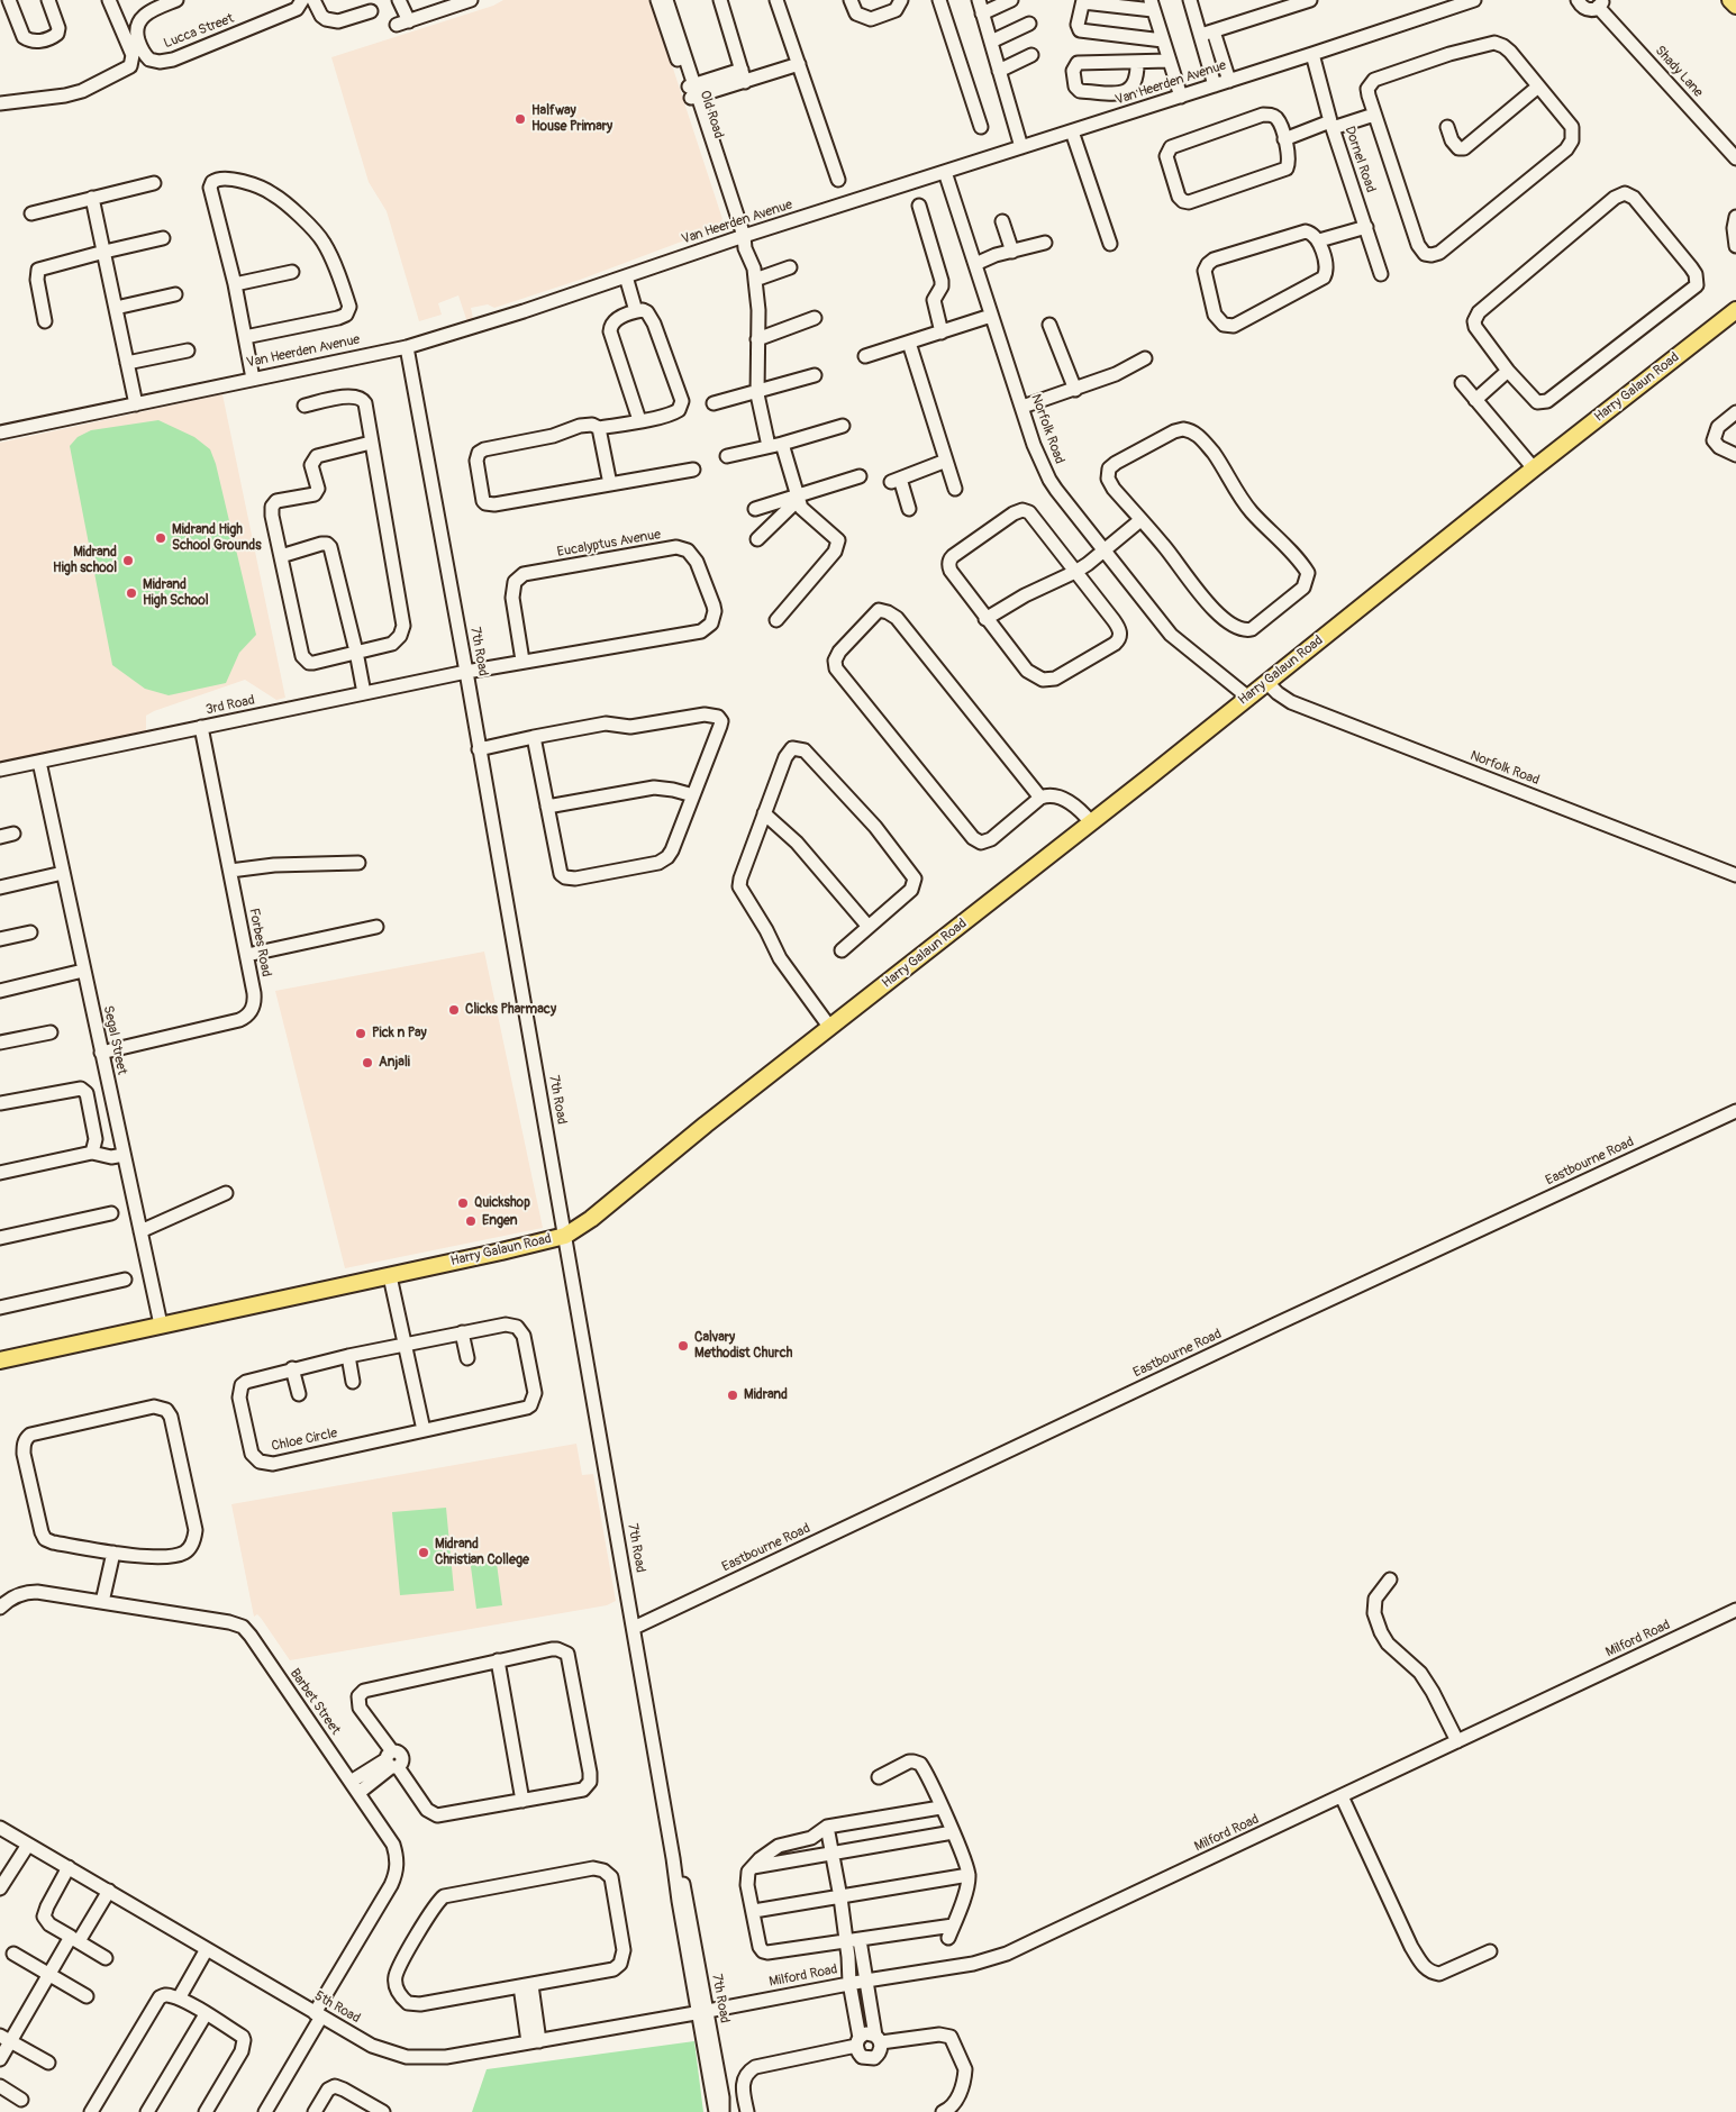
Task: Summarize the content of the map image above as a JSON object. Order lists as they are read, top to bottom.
{
  "streets": {
    "main road": ["Harry Galaun Road"],
    "street": [
      "Lucca Street",
      "Shady Lane",
      "Van Heerden Avenue",
      "Old Road",
      "Dornel Road",
      "Norfolk Road",
      "Eucalyptus Avenue",
      "7th Road",
      "3rd Road",
      "Forbes Road",
      "Segal Street",
      "Eastbourne Road",
      "Chloe Circle",
      "Milford Road",
      "Barbet Street",
      "5th Road"
    ]
  },
  "crossings": [
    ["Van Heerden Avenue", "Old Road"],
    ["Van Heerden Avenue", "Dornel Road"],
    ["Van Heerden Avenue", "Norfolk Road"],
    ["Van Heerden Avenue", "7th Road"],
    ["Harry Galaun Road", "Norfolk Road"],
    ["Harry Galaun Road", "7th Road"],
    ["Harry Galaun Road", "Segal Street"],
    ["Eucalyptus Avenue", "7th Road"],
    ["Eucalyptus Avenue", "3rd Road"],
    ["7th Road", "3rd Road"],
    ["7th Road", "Eastbourne Road"],
    ["7th Road", "Milford Road"],
    ["7th Road", "5th Road"],
    ["3rd Road", "Forbes Road"],
    ["3rd Road", "Segal Street"],
    ["Forbes Road", "Segal Street"],
    ["Milford Road", "5th Road"],
    ["Barbet Street", "5th Road"]
  ],
  "places": [
    "Halfway House Primary",
    "Midrand High School Grounds",
    "Midrand High school",
    "Midrand High School",
    "Clicks Pharmacy",
    "Pick n Pay",
    "Anjali",
    "Quickshop",
    "Engen",
    "Calvary Methodist Church",
    "Midrand",
    "Midrand Christian College"
  ]
}
